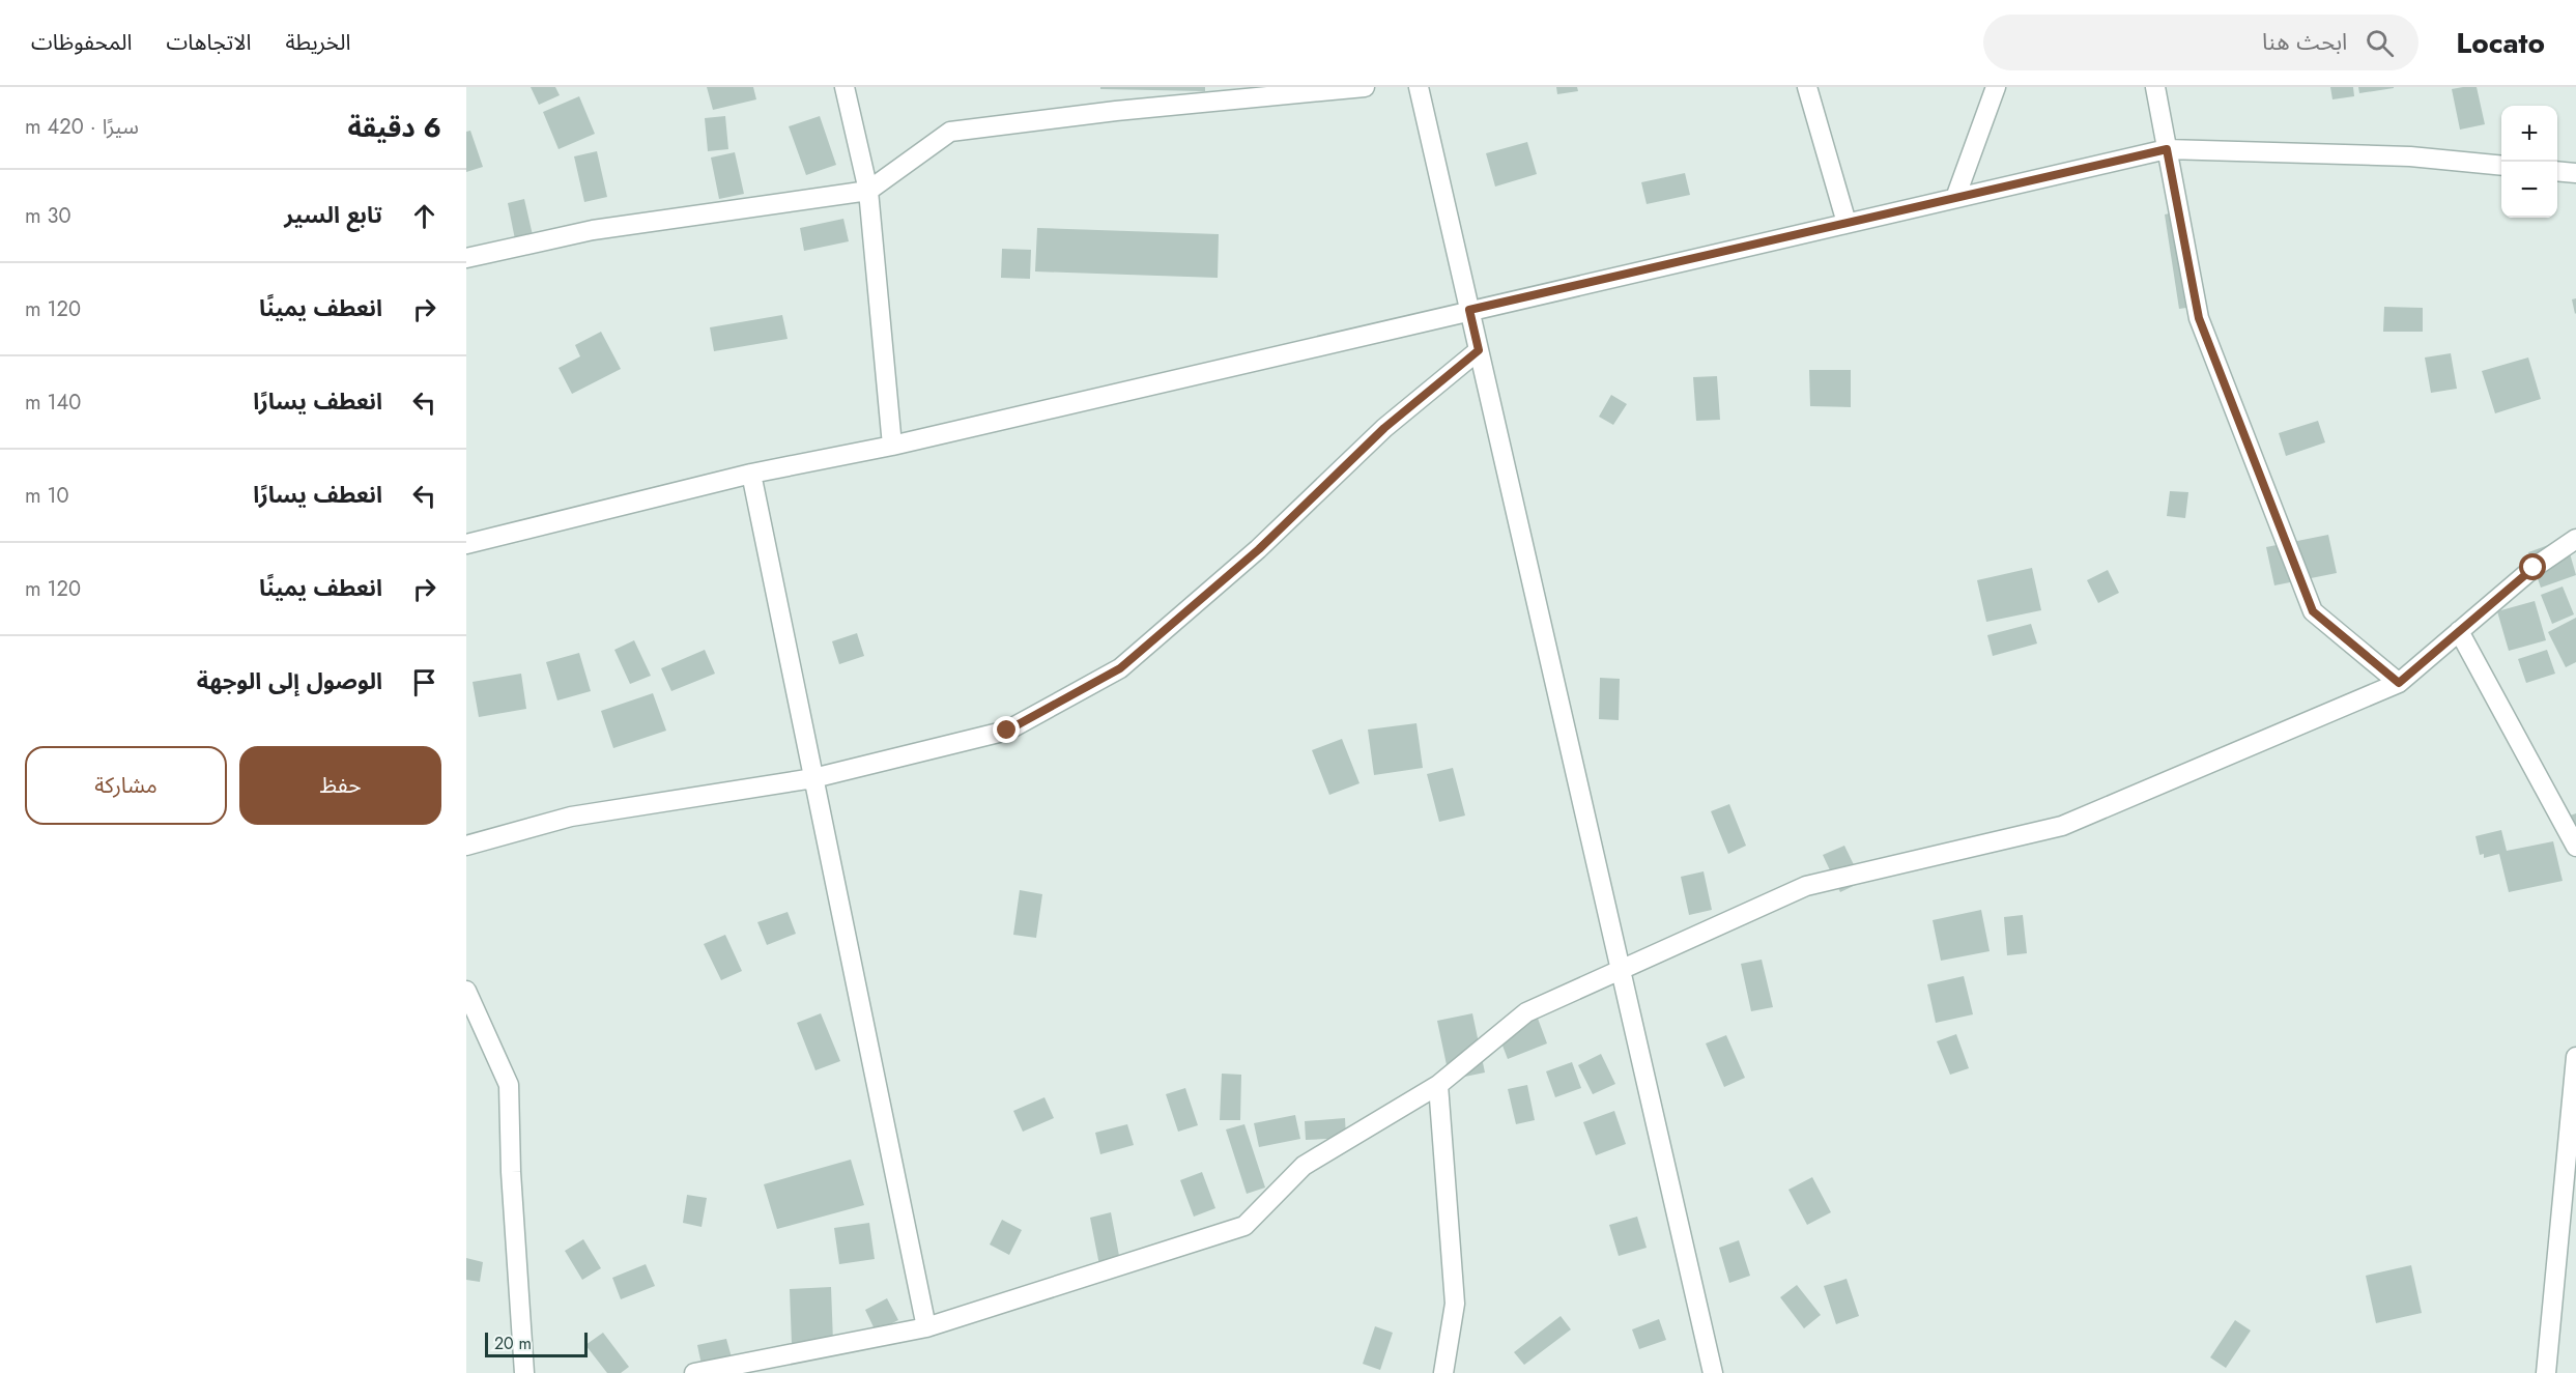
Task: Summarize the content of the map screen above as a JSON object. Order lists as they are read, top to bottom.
{
  "scale_bar": "20 m",
  "page": {
    "header": "Locato",
    "search": "ابحث هنا",
    "nav": ["الخريطة", "الاتجاهات", "المحفوظات"],
    "heading": ["6 دقيقة", "سيرًا · 420 m"],
    "map_buttons": ["+", "−"],
    "list": [
      ["تابع السير", "30 m"],
      ["انعطف يمينًا", "120 m"],
      ["انعطف يسارًا", "140 m"],
      ["انعطف يسارًا", "10 m"],
      ["انعطف يمينًا", "120 m"],
      "الوصول إلى الوجهة"
    ],
    "buttons": ["حفظ", "مشاركة"],
    "scale": "20 m"
  }
}
